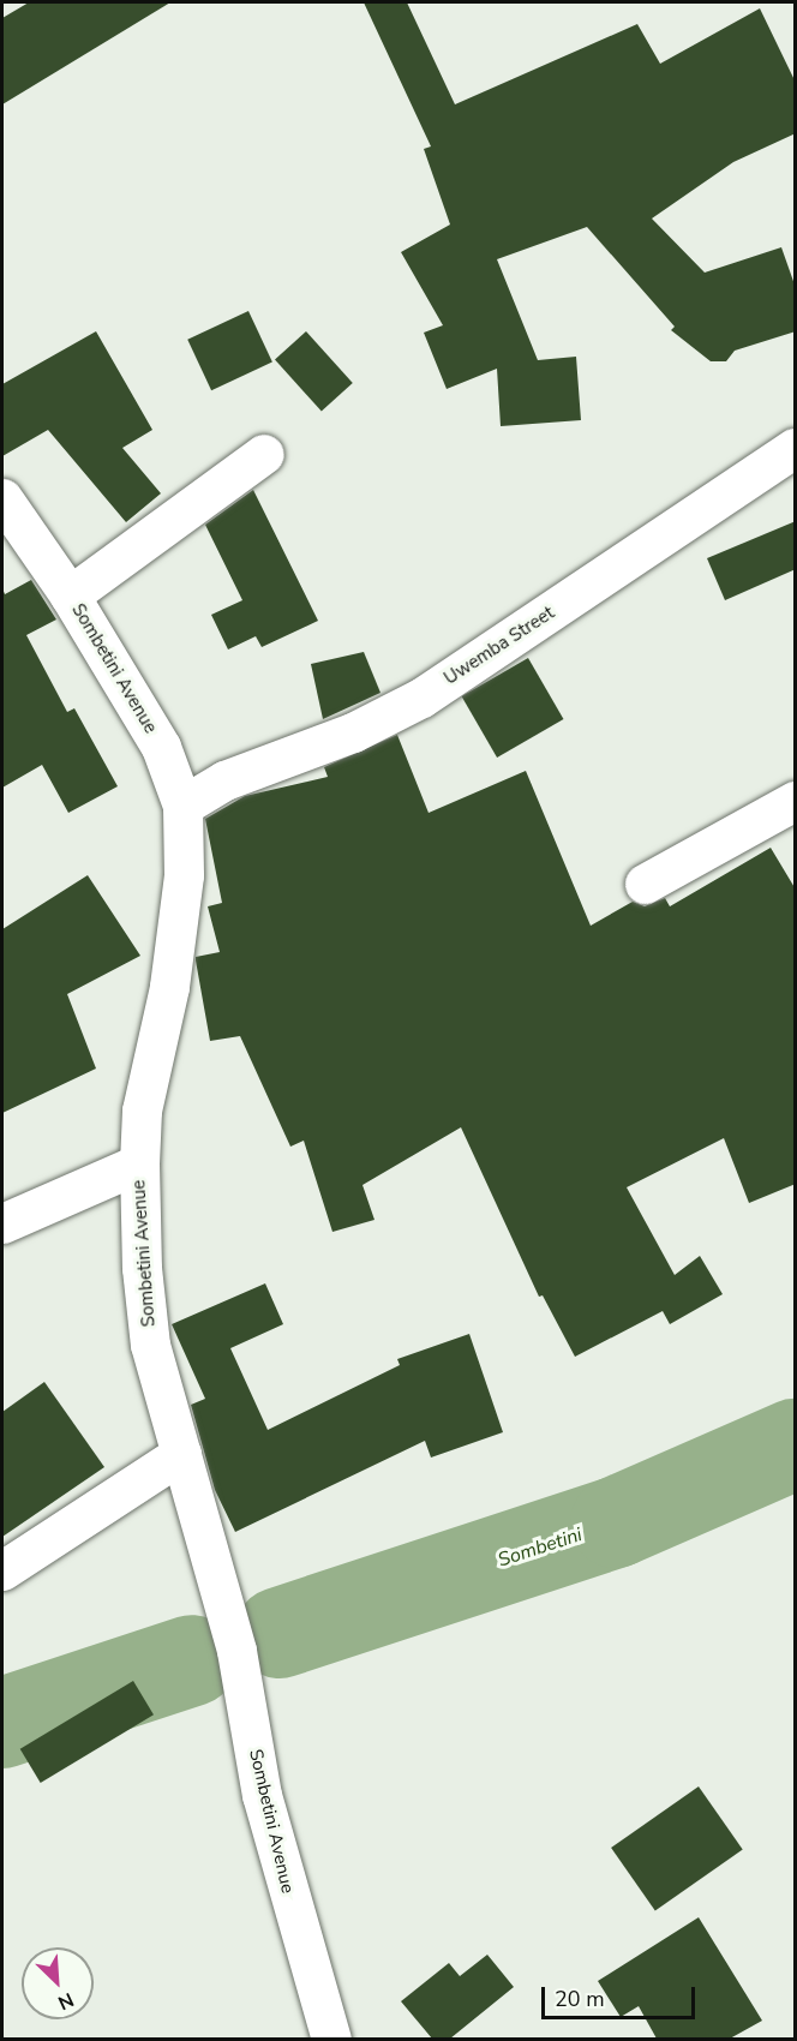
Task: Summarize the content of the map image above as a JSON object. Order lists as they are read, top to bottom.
{
  "streets": {
    "street": ["Uwemba Street", "Sombetini Avenue"]
  },
  "crossings": [
    ["Uwemba Street", "Sombetini Avenue"]
  ],
  "water": ["Sombetini"],
  "scale_bar": "20 m",
  "north": "bottom right"
}
